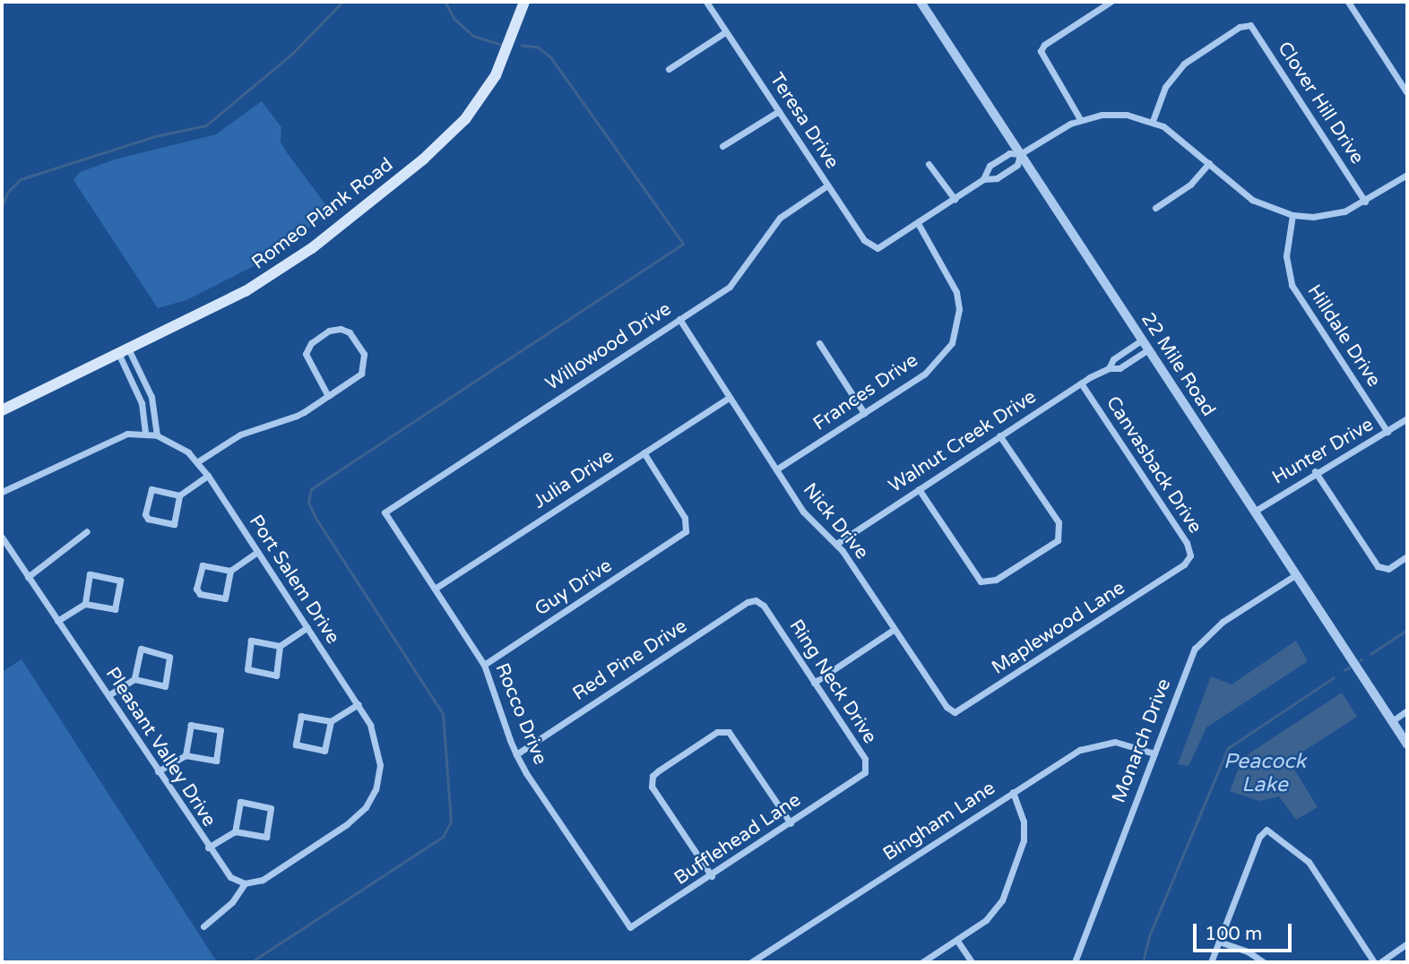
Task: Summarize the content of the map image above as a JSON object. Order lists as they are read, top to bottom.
{
  "streets": {
    "main road": ["Romeo Plank Road"],
    "street": [
      "Clover Hill Drive",
      "Teresa Drive",
      "Hilldale Drive",
      "Willowood Drive",
      "22 Mile Road",
      "Frances Drive",
      "Walnut Creek Drive",
      "Hunter Drive",
      "Canvasback Drive",
      "Julia Drive",
      "Nick Drive",
      "Port Salem Drive",
      "Guy Drive",
      "Maplewood Lane",
      "Red Pine Drive",
      "Ring Neck Drive",
      "Rocco Drive",
      "Monarch Drive",
      "Pleasant Valley Drive",
      "Bingham Lane",
      "Bufflehead Lane"
    ]
  },
  "crossings": [
    ["Teresa Drive", "Willowood Drive"],
    ["Teresa Drive", "Frances Drive"],
    ["Hilldale Drive", "Hunter Drive"],
    ["Willowood Drive", "Nick Drive"],
    ["Willowood Drive", "Rocco Drive"],
    ["22 Mile Road", "Walnut Creek Drive"],
    ["22 Mile Road", "Hunter Drive"],
    ["22 Mile Road", "Monarch Drive"],
    ["Frances Drive", "Nick Drive"],
    ["Walnut Creek Drive", "Canvasback Drive"],
    ["Walnut Creek Drive", "Nick Drive"],
    ["Canvasback Drive", "Maplewood Lane"],
    ["Julia Drive", "Nick Drive"],
    ["Julia Drive", "Guy Drive"],
    ["Julia Drive", "Rocco Drive"],
    ["Nick Drive", "Maplewood Lane"],
    ["Port Salem Drive", "Pleasant Valley Drive"],
    ["Guy Drive", "Rocco Drive"],
    ["Red Pine Drive", "Ring Neck Drive"],
    ["Red Pine Drive", "Rocco Drive"],
    ["Ring Neck Drive", "Bufflehead Lane"],
    ["Rocco Drive", "Bufflehead Lane"],
    ["Monarch Drive", "Bingham Lane"]
  ],
  "water": ["Peacock Lake"],
  "scale_bar": "100 m"
}
